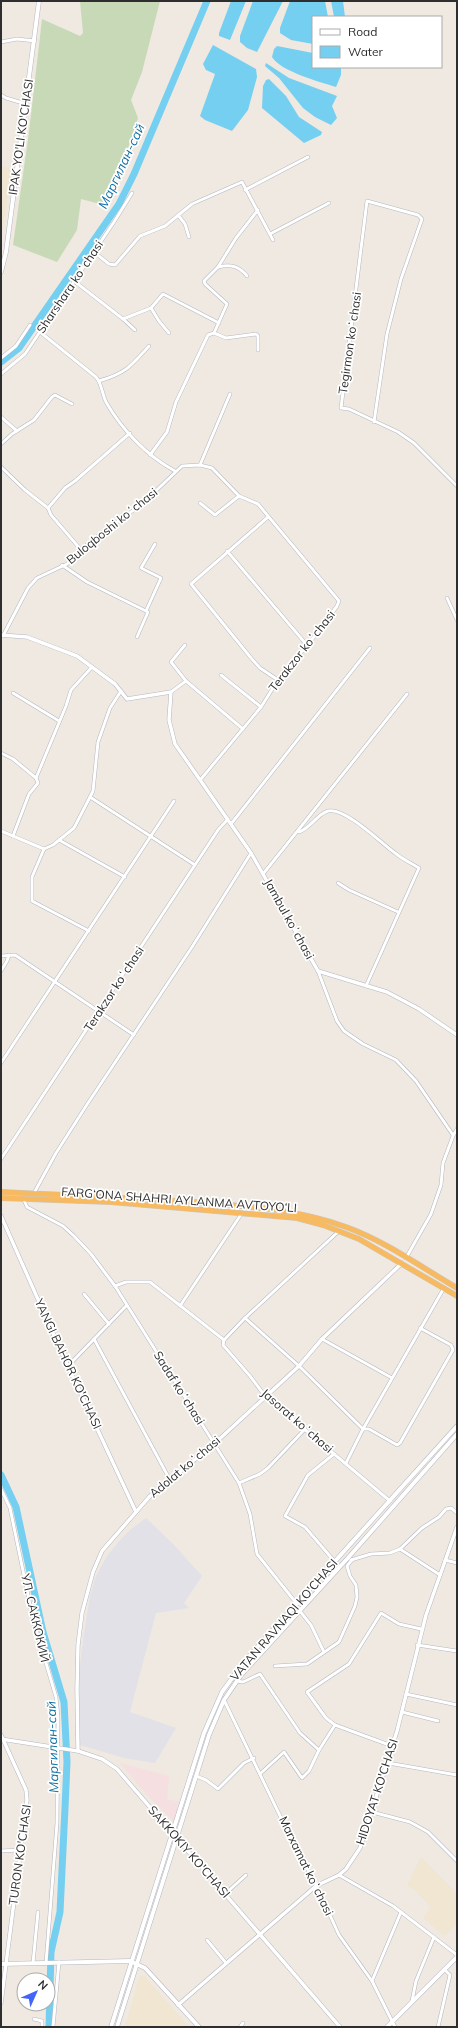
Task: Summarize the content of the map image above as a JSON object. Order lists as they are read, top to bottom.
{
  "streets": {
    "highway": ["FARG‘ONA SHAHRI AYLANMA AVTOYO‘LI"],
    "main road": ["IPAK YO'LI KO'CHASI", "VATAN RAVNAQI KO'CHASI"],
    "street": [
      "Sharshara koʻchasi",
      "Tegirmon koʻchasi",
      "Buloqboshi koʻchasi",
      "Terakzor koʻchasi",
      "Jambul koʻchasi",
      "YANGI BAHOR KO'CHASI",
      "Sadaf koʻchasi",
      "Jasorat koʻchasi",
      "Adolat koʻchasi",
      "УЛ. САККОКИЙ",
      "HIDOYAT KO'CHASI",
      "SAKKOKIY KO'CHASI",
      "TURON KO'CHASI",
      "Marxamat koʻchasi"
    ]
  },
  "crossings": [
    ["Buloqboshi koʻchasi", "Terakzor koʻchasi"],
    ["Terakzor koʻchasi", "Jambul koʻchasi"],
    ["FARG‘ONA SHAHRI AYLANMA AVTOYO‘LI", "Sadaf koʻchasi"],
    ["FARG‘ONA SHAHRI AYLANMA AVTOYO‘LI", "Adolat koʻchasi"],
    ["YANGI BAHOR KO'CHASI", "Adolat koʻchasi"],
    ["Sadaf koʻchasi", "Jasorat koʻchasi"],
    ["Sadaf koʻchasi", "Adolat koʻchasi"],
    ["Sadaf koʻchasi", "VATAN RAVNAQI KO'CHASI"],
    ["Jasorat koʻchasi", "Adolat koʻchasi"],
    ["Jasorat koʻchasi", "VATAN RAVNAQI KO'CHASI"],
    ["Adolat koʻchasi", "SAKKOKIY KO'CHASI"],
    ["УЛ. САККОКИЙ", "SAKKOKIY KO'CHASI"],
    ["VATAN RAVNAQI KO'CHASI", "SAKKOKIY KO'CHASI"],
    ["VATAN RAVNAQI KO'CHASI", "Marxamat koʻchasi"],
    ["HIDOYAT KO'CHASI", "SAKKOKIY KO'CHASI"],
    ["HIDOYAT KO'CHASI", "Marxamat koʻchasi"],
    ["SAKKOKIY KO'CHASI", "TURON KO'CHASI"]
  ],
  "water": ["Маргилан-сай"],
  "legend": ["Road", "Water"],
  "north": "top right"
}
